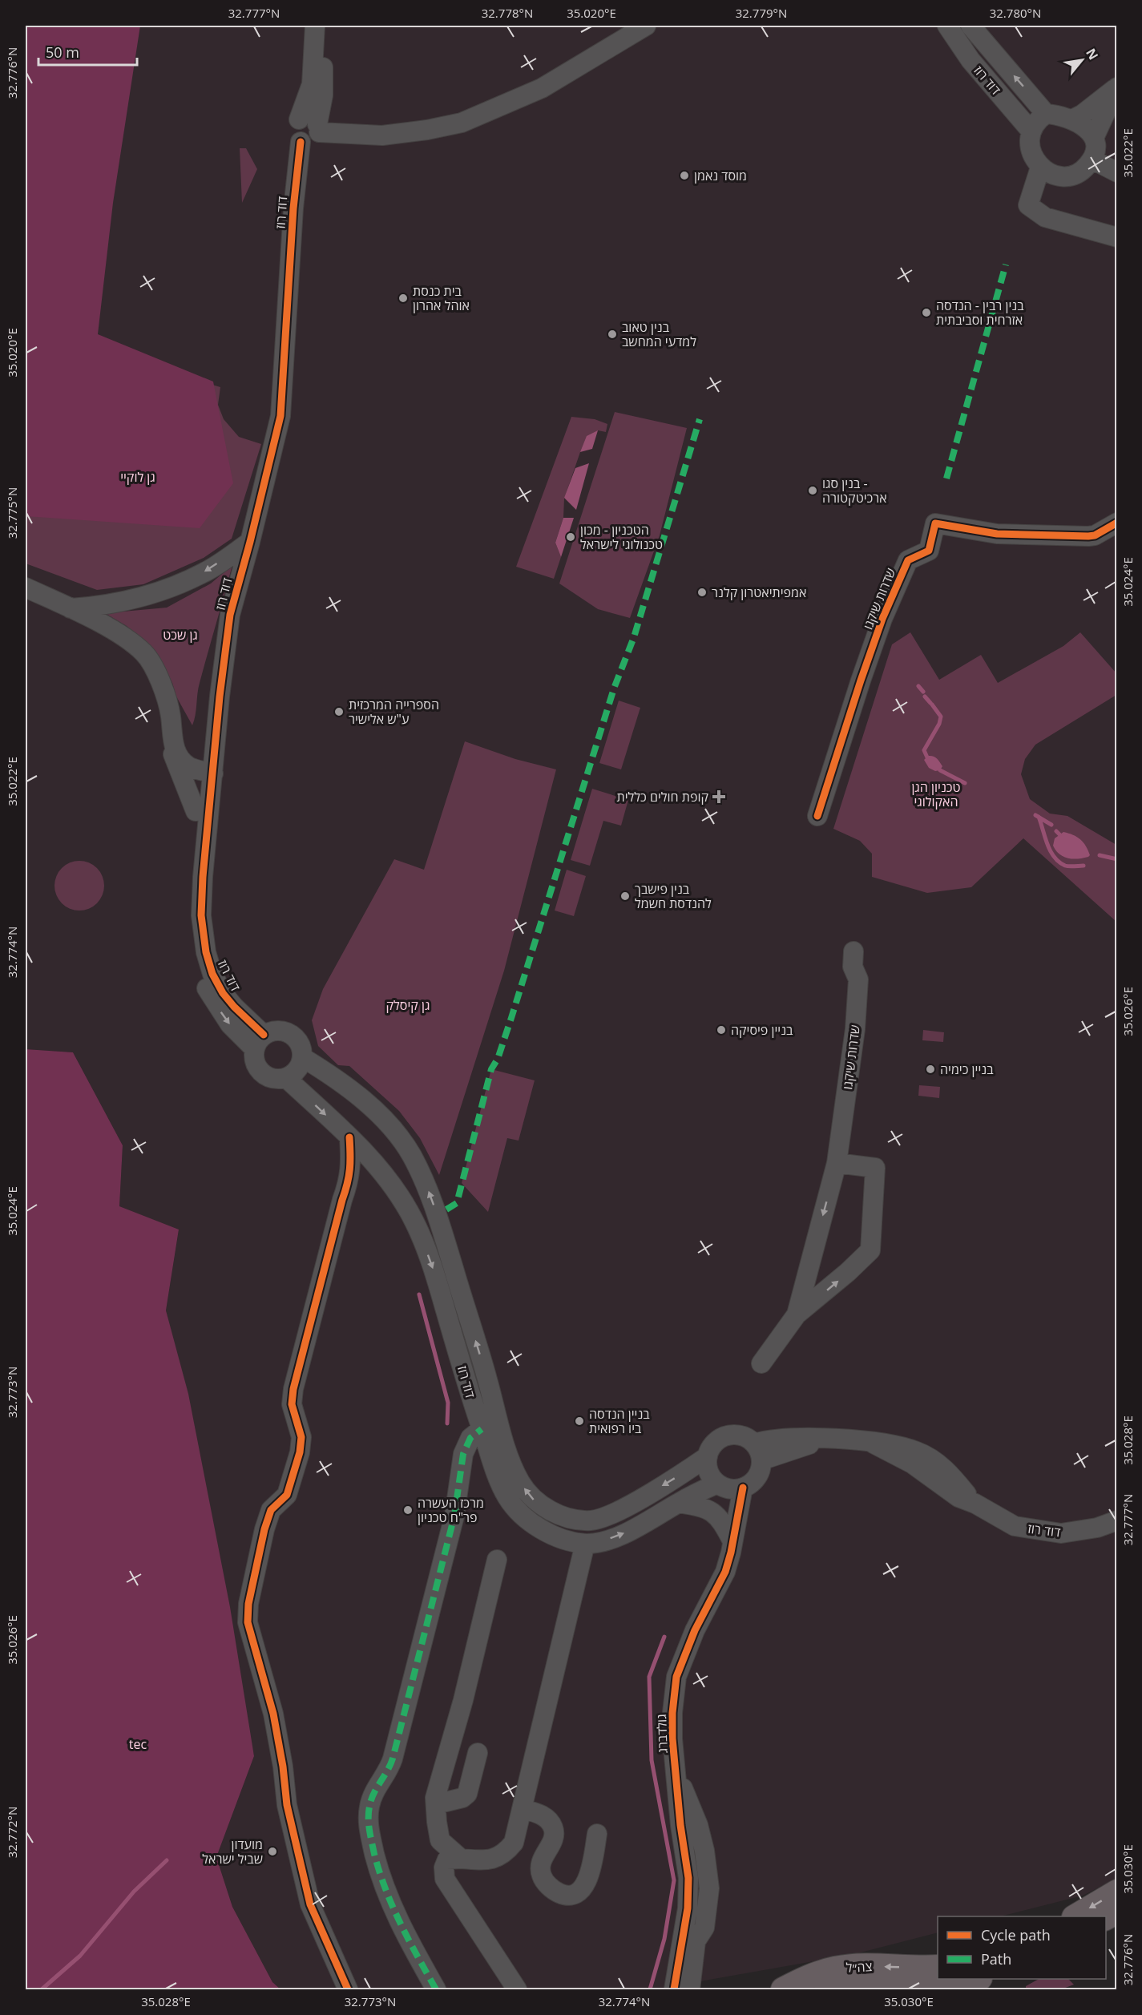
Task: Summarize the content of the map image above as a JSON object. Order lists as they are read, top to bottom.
{
  "streets": {
    "main road": ["צה״ל"],
    "street": ["דוד רוז", "שדרות שיקגו", "גולדברג"]
  },
  "crossings": [
    ["דוד רוז", "גולדברג"]
  ],
  "parks": [
    "גן לוקיי",
    "גן שכט",
    "טכניון הגן האקולוגי",
    "גן קיסלק",
    "tec"
  ],
  "places": {
    "other": [
      "מוסד נאמן",
      "בית כנסת אוהל אהרון",
      "בנין רבין - הנדסה אזרחית וסביבתית",
      "בנין טאוב למדעי המחשב",
      "בנין סגו - ארכיטקטורה",
      "הטכניון - מכון טכנולוגי לישראל",
      "אמפיתיאטרון קלנר",
      "הספרייה המרכזית ע\"ש אלישיר",
      "בנין פישבך להנדסת חשמל",
      "בניין פיסיקה",
      "בניין כימיה",
      "בניין הנדסה ביו רפואית",
      "מרכז העשרה פר\"ח טכניון",
      "מועדון שביל ישראל"
    ],
    "health": ["קופת חולים כללית"]
  },
  "legend": ["Cycle path", "Path"],
  "scale_bar": "50 m",
  "north": "top right",
  "coordinates": [
    "32.777°N",
    "32.778°N",
    "35.020°E",
    "32.779°N",
    "32.780°N",
    "32.776°N",
    "35.022°E",
    "32.775°N",
    "35.024°E",
    "32.774°N",
    "35.026°E",
    "32.773°N",
    "35.028°E",
    "32.772°N",
    "35.030°E"
  ]
}
